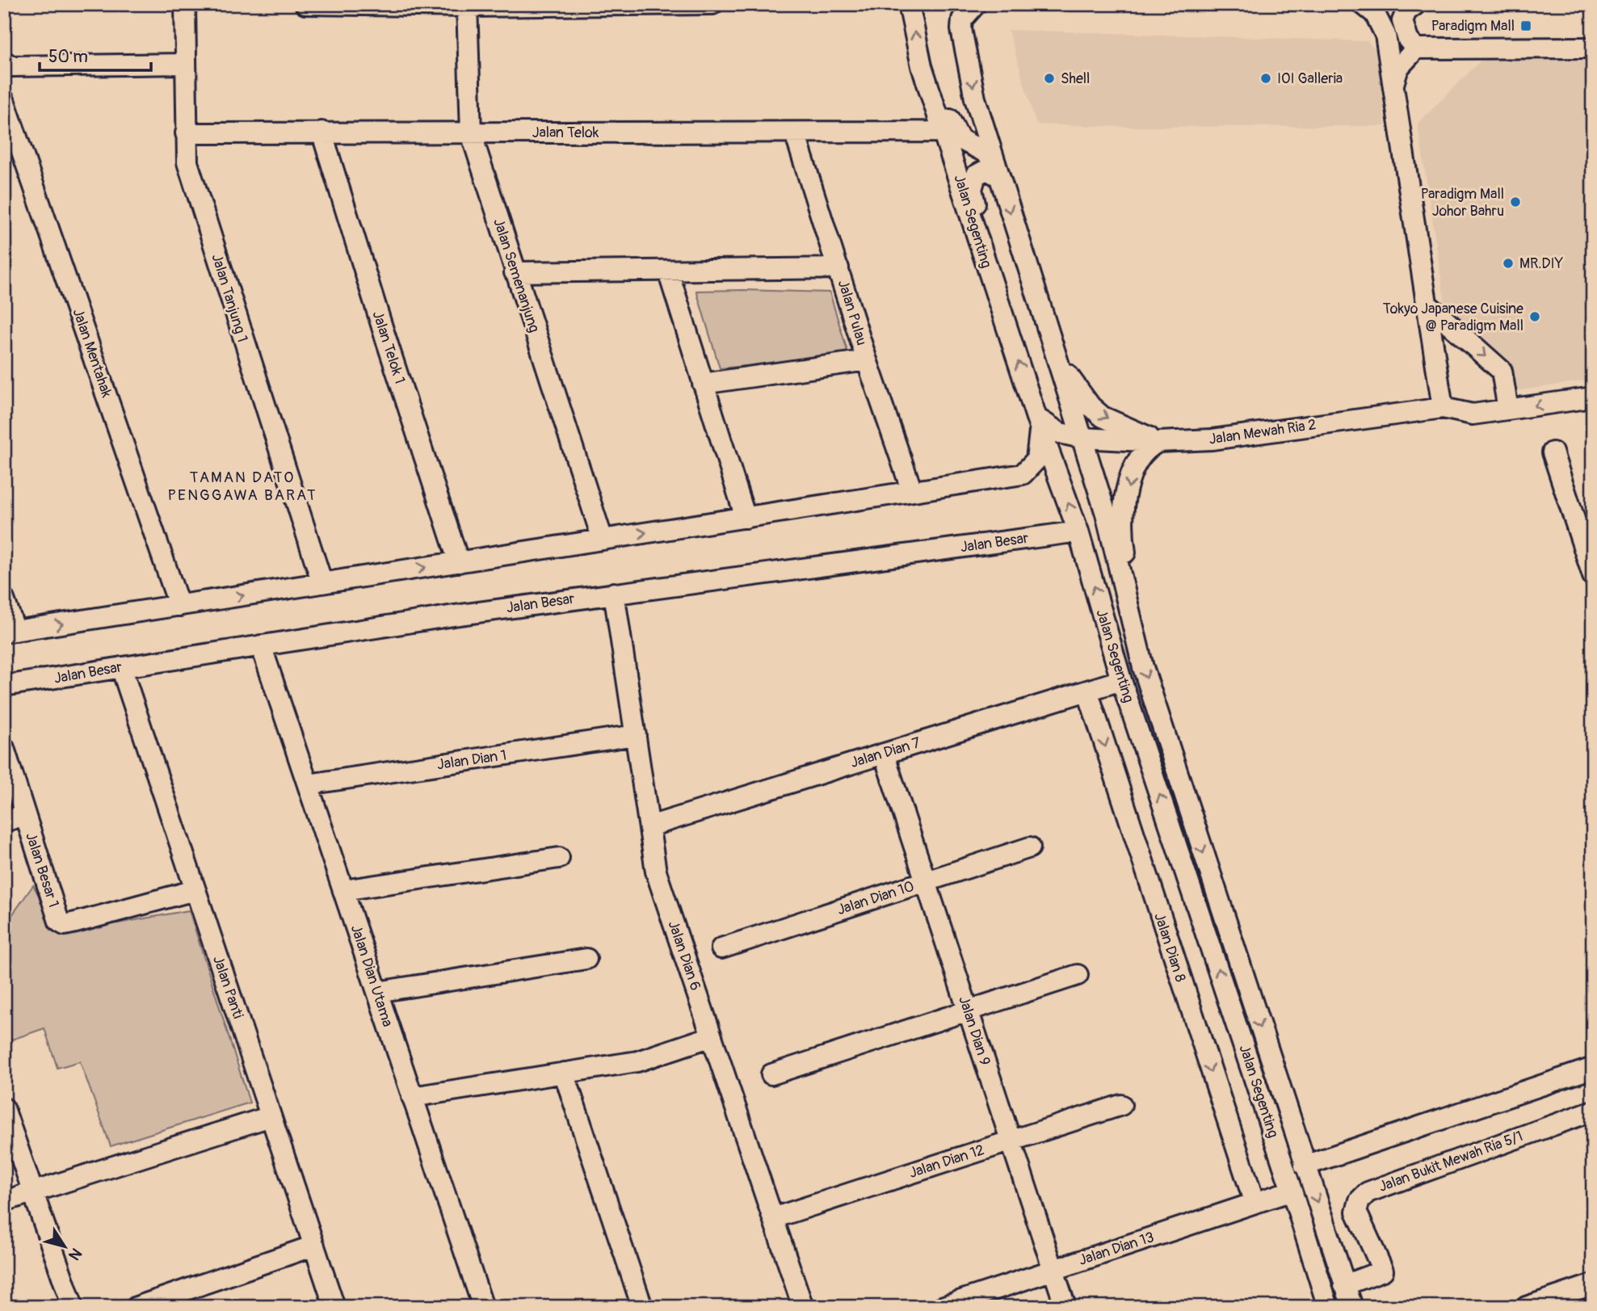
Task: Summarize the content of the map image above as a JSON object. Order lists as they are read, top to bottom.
{
  "streets": {
    "street": [
      "Jalan Telok",
      "Jalan Segenting",
      "Jalan Semenanjung",
      "Jalan Tanjung 1",
      "Jalan Pulau",
      "Jalan Telok 1",
      "Jalan Mentahak",
      "Jalan Mewah Ria 2",
      "Jalan Besar",
      "Jalan Dian 7",
      "Jalan Dian 1",
      "Jalan Besar 1",
      "Jalan Dian 10",
      "Jalan Dian 8",
      "Jalan Dian 6",
      "Jalan Dian Utama",
      "Jalan Panti",
      "Jalan Dian 9",
      "Jalan Dian 12",
      "Jalan Bukit Mewah Ria 5/1",
      "Jalan Dian 13"
    ]
  },
  "crossings": [
    ["Jalan Telok", "Jalan Segenting"],
    ["Jalan Telok", "Jalan Semenanjung"],
    ["Jalan Telok", "Jalan Tanjung 1"],
    ["Jalan Telok", "Jalan Pulau"],
    ["Jalan Telok", "Jalan Telok 1"],
    ["Jalan Segenting", "Jalan Mewah Ria 2"],
    ["Jalan Segenting", "Jalan Besar"],
    ["Jalan Segenting", "Jalan Dian 7"],
    ["Jalan Segenting", "Jalan Bukit Mewah Ria 5/1"],
    ["Jalan Segenting", "Jalan Dian 13"],
    ["Jalan Besar", "Jalan Dian 6"],
    ["Jalan Besar", "Jalan Dian Utama"],
    ["Jalan Besar", "Jalan Panti"],
    ["Jalan Dian 7", "Jalan Dian 8"],
    ["Jalan Dian 7", "Jalan Dian 6"],
    ["Jalan Dian 7", "Jalan Dian 9"],
    ["Jalan Dian 1", "Jalan Dian 6"],
    ["Jalan Dian 1", "Jalan Dian Utama"],
    ["Jalan Besar 1", "Jalan Panti"],
    ["Jalan Dian 10", "Jalan Dian 9"],
    ["Jalan Dian 8", "Jalan Dian 13"],
    ["Jalan Dian 6", "Jalan Dian 12"],
    ["Jalan Dian 9", "Jalan Dian 12"],
    ["Jalan Dian 9", "Jalan Dian 13"]
  ],
  "one_way": ["Jalan Dian 8"],
  "districts": ["TAMAN DATO PENGGAWA BARAT"],
  "places": {
    "transit": ["Paradigm Mall"],
    "other": [
      "Shell",
      "IOI Galleria",
      "Paradigm Mall Johor Bahru",
      "MR.DIY",
      "Tokyo Japanese Cuisine @ Paradigm Mall"
    ]
  },
  "scale_bar": "50 m",
  "north": "bottom right"
}
